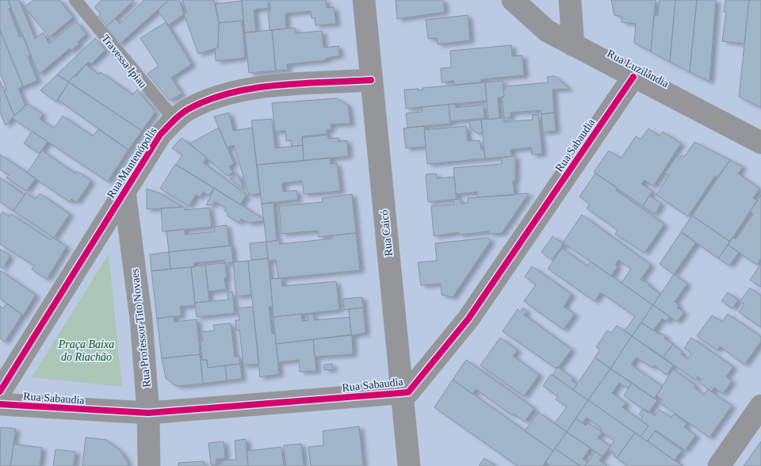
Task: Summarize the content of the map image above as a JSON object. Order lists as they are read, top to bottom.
{
  "streets": {
    "street": [
      "Rua Luzilândia",
      "Rua Sabaudia",
      "Rua Mantenópolis",
      "Rua Caicó",
      "Rua Professor Tito Novaes"
    ],
    "lane": ["Travessa Ipiau"]
  },
  "crossings": [
    ["Travessa Ipiau", "Rua Mantenópolis"],
    ["Rua Luzilândia", "Rua Sabaudia"],
    ["Rua Sabaudia", "Rua Caicó"],
    ["Rua Sabaudia", "Rua Professor Tito Novaes"],
    ["Rua Mantenópolis", "Rua Caicó"],
    ["Rua Mantenópolis", "Rua Professor Tito Novaes"]
  ],
  "parks": ["Praça Baixa do Riachão"]
}
